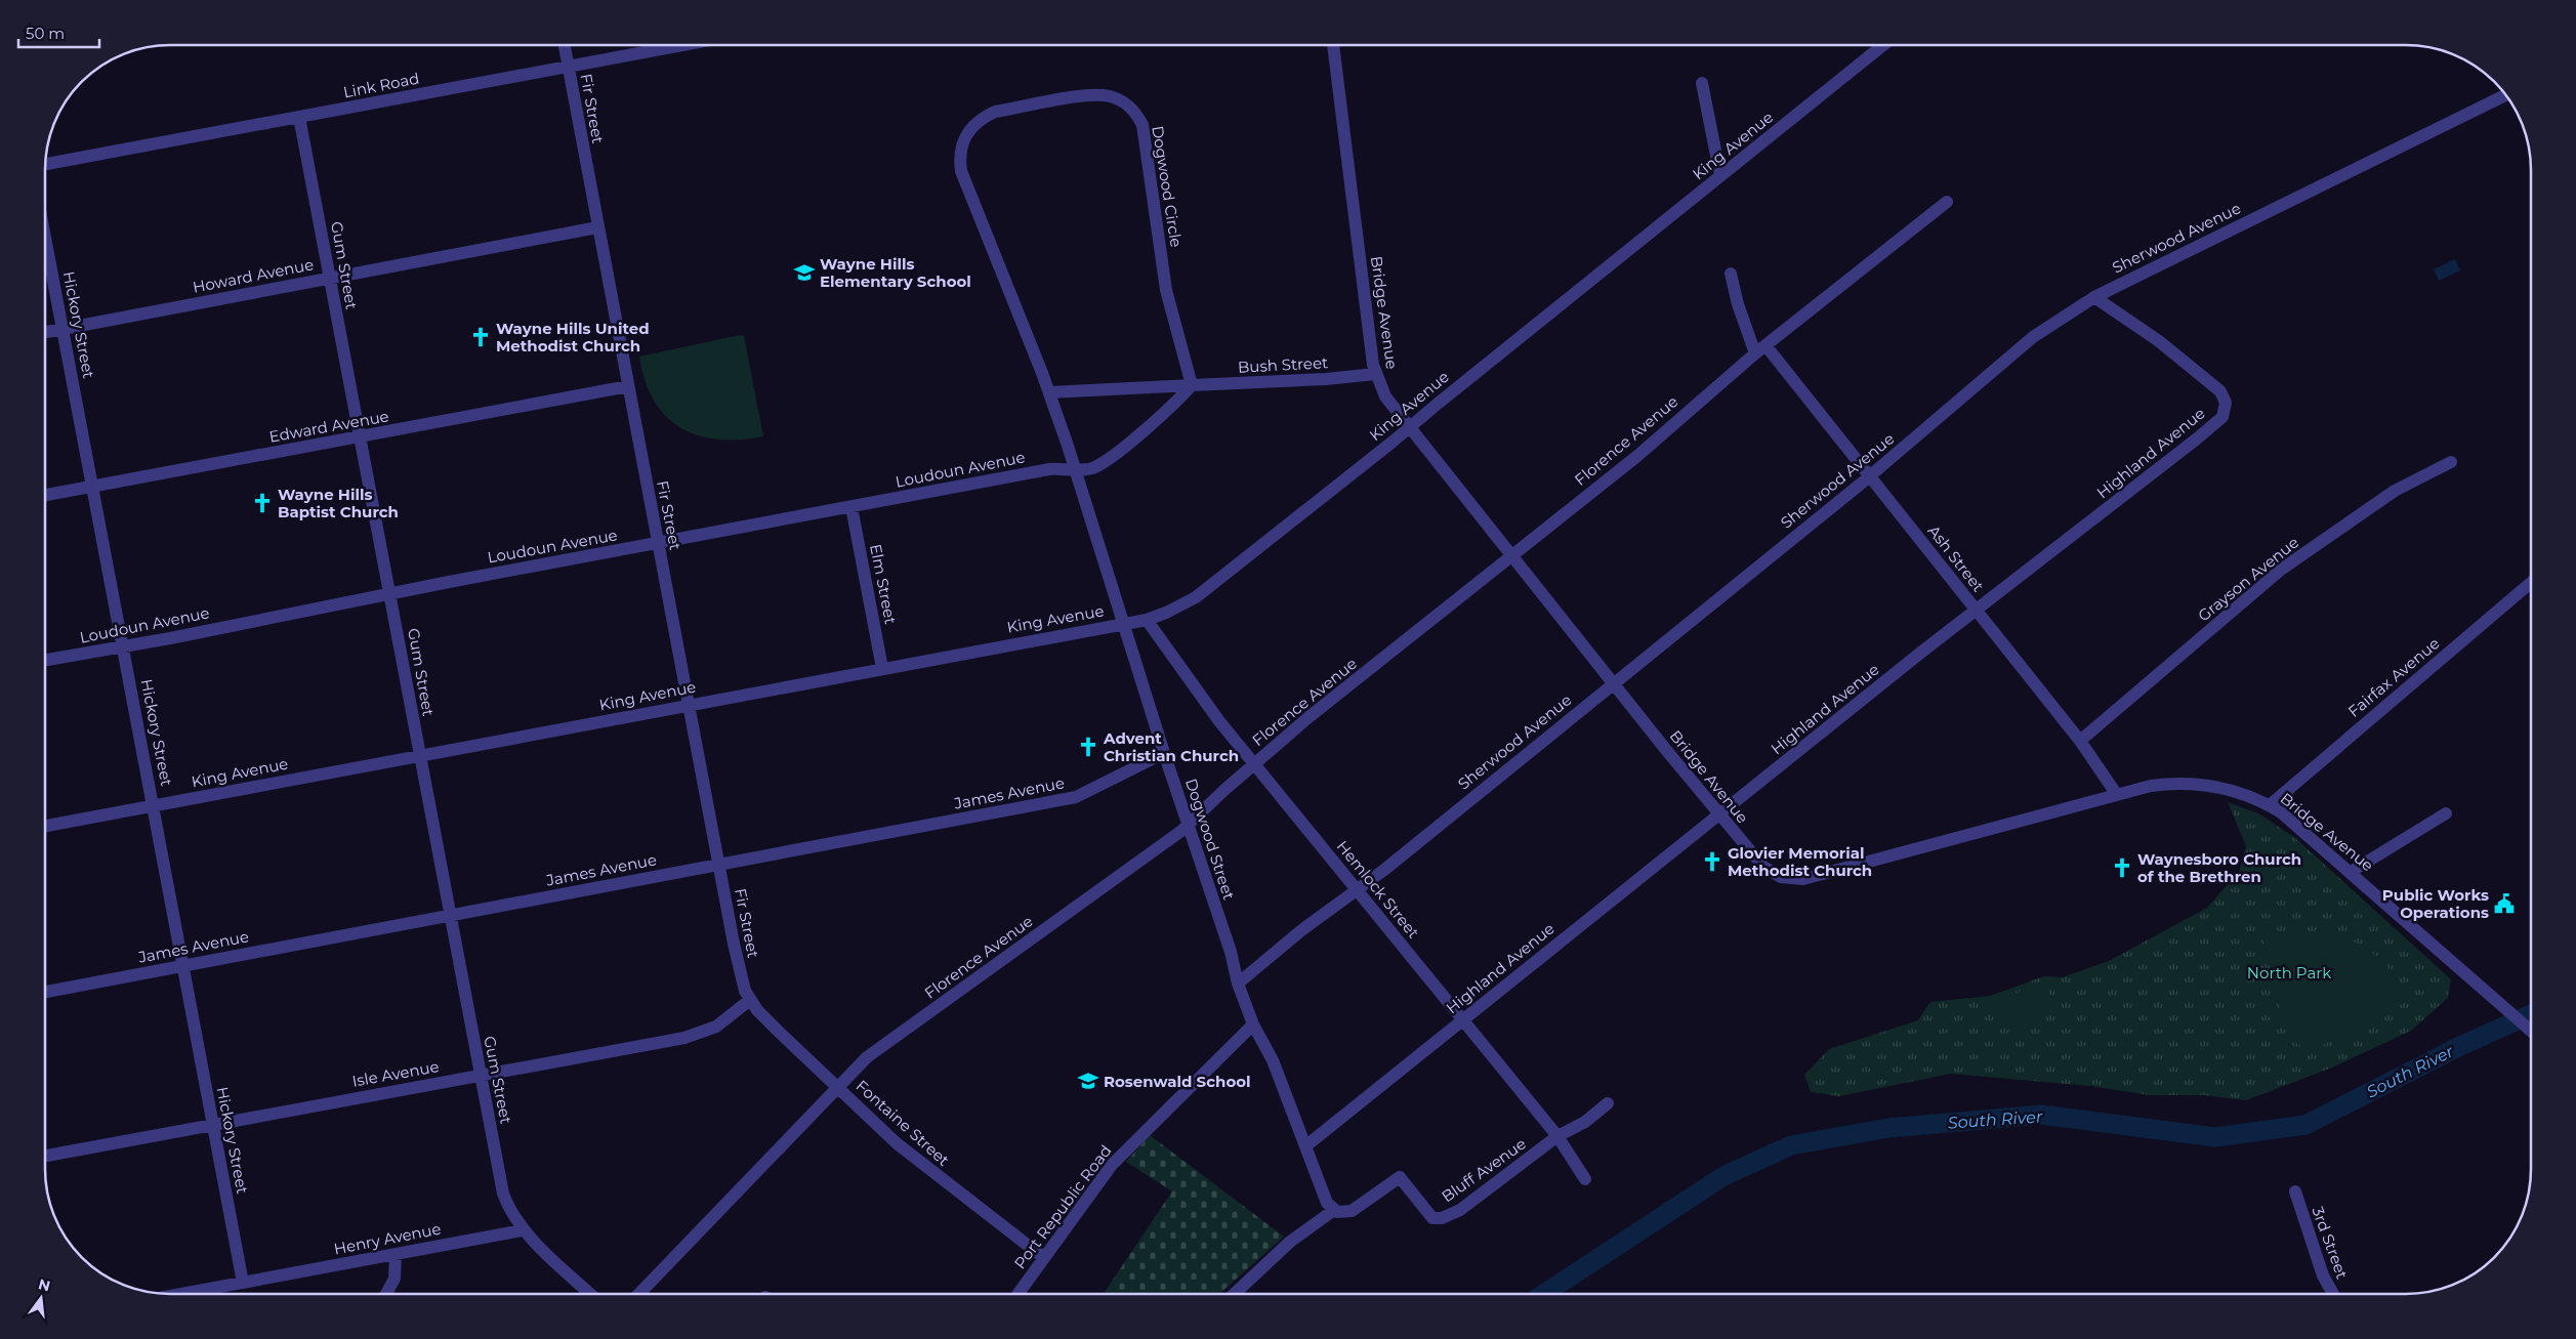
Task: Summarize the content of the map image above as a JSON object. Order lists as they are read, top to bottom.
{
  "streets": {
    "street": [
      "Link Road",
      "Fir Street",
      "King Avenue",
      "Dogwood Circle",
      "Sherwood Avenue",
      "Gum Street",
      "Howard Avenue",
      "Bridge Avenue",
      "Hickory Street",
      "Bush Street",
      "Edward Avenue",
      "Florence Avenue",
      "Highland Avenue",
      "Loudoun Avenue",
      "Ash Street",
      "Grayson Avenue",
      "Elm Street",
      "Fairfax Avenue",
      "James Avenue",
      "Dogwood Street",
      "Hemlock Street",
      "Isle Avenue",
      "Fontaine Street",
      "Bluff Avenue",
      "Port Republic Road",
      "Henry Avenue",
      "3rd Street"
    ]
  },
  "crossings": [
    ["Link Road", "Fir Street"],
    ["Link Road", "Gum Street"],
    ["Fir Street", "King Avenue"],
    ["Fir Street", "Howard Avenue"],
    ["Fir Street", "Edward Avenue"],
    ["Fir Street", "Loudoun Avenue"],
    ["Fir Street", "James Avenue"],
    ["Fir Street", "Isle Avenue"],
    ["Fir Street", "Fontaine Street"],
    ["King Avenue", "Gum Street"],
    ["King Avenue", "Bridge Avenue"],
    ["King Avenue", "Hickory Street"],
    ["King Avenue", "Elm Street"],
    ["King Avenue", "Dogwood Street"],
    ["King Avenue", "Hemlock Street"],
    ["Dogwood Circle", "Bush Street"],
    ["Dogwood Circle", "Dogwood Street"],
    ["Sherwood Avenue", "Bridge Avenue"],
    ["Sherwood Avenue", "Highland Avenue"],
    ["Sherwood Avenue", "Ash Street"],
    ["Sherwood Avenue", "Dogwood Street"],
    ["Sherwood Avenue", "Hemlock Street"],
    ["Gum Street", "Howard Avenue"],
    ["Gum Street", "Edward Avenue"],
    ["Gum Street", "Loudoun Avenue"],
    ["Gum Street", "James Avenue"],
    ["Gum Street", "Isle Avenue"],
    ["Gum Street", "Henry Avenue"],
    ["Howard Avenue", "Hickory Street"],
    ["Bridge Avenue", "Bush Street"],
    ["Bridge Avenue", "Florence Avenue"],
    ["Bridge Avenue", "Highland Avenue"],
    ["Bridge Avenue", "Ash Street"],
    ["Bridge Avenue", "Fairfax Avenue"],
    ["Hickory Street", "Edward Avenue"],
    ["Hickory Street", "Loudoun Avenue"],
    ["Hickory Street", "James Avenue"],
    ["Hickory Street", "Isle Avenue"],
    ["Hickory Street", "Henry Avenue"],
    ["Bush Street", "Dogwood Street"],
    ["Florence Avenue", "Ash Street"],
    ["Florence Avenue", "Dogwood Street"],
    ["Florence Avenue", "Hemlock Street"],
    ["Florence Avenue", "Fontaine Street"],
    ["Highland Avenue", "Ash Street"],
    ["Highland Avenue", "Dogwood Street"],
    ["Highland Avenue", "Hemlock Street"],
    ["Loudoun Avenue", "Elm Street"],
    ["Loudoun Avenue", "Dogwood Street"],
    ["Ash Street", "Grayson Avenue"],
    ["James Avenue", "Dogwood Street"],
    ["Dogwood Street", "Bluff Avenue"],
    ["Dogwood Street", "Port Republic Road"],
    ["Hemlock Street", "Bluff Avenue"],
    ["Isle Avenue", "Fontaine Street"],
    ["Fontaine Street", "Port Republic Road"]
  ],
  "water": ["South River"],
  "parks": ["North Park"],
  "places": {
    "school or university": ["Wayne Hills Elementary School", "Rosenwald School"],
    "church": [
      "Wayne Hills United Methodist Church",
      "Wayne Hills Baptist Church",
      "Advent Christian Church",
      "Glovier Memorial Methodist Church",
      "Waynesboro Church of the Brethren"
    ],
    "public building": ["Public Works Operations"]
  },
  "scale_bar": "50 m",
  "north": "top"
}
